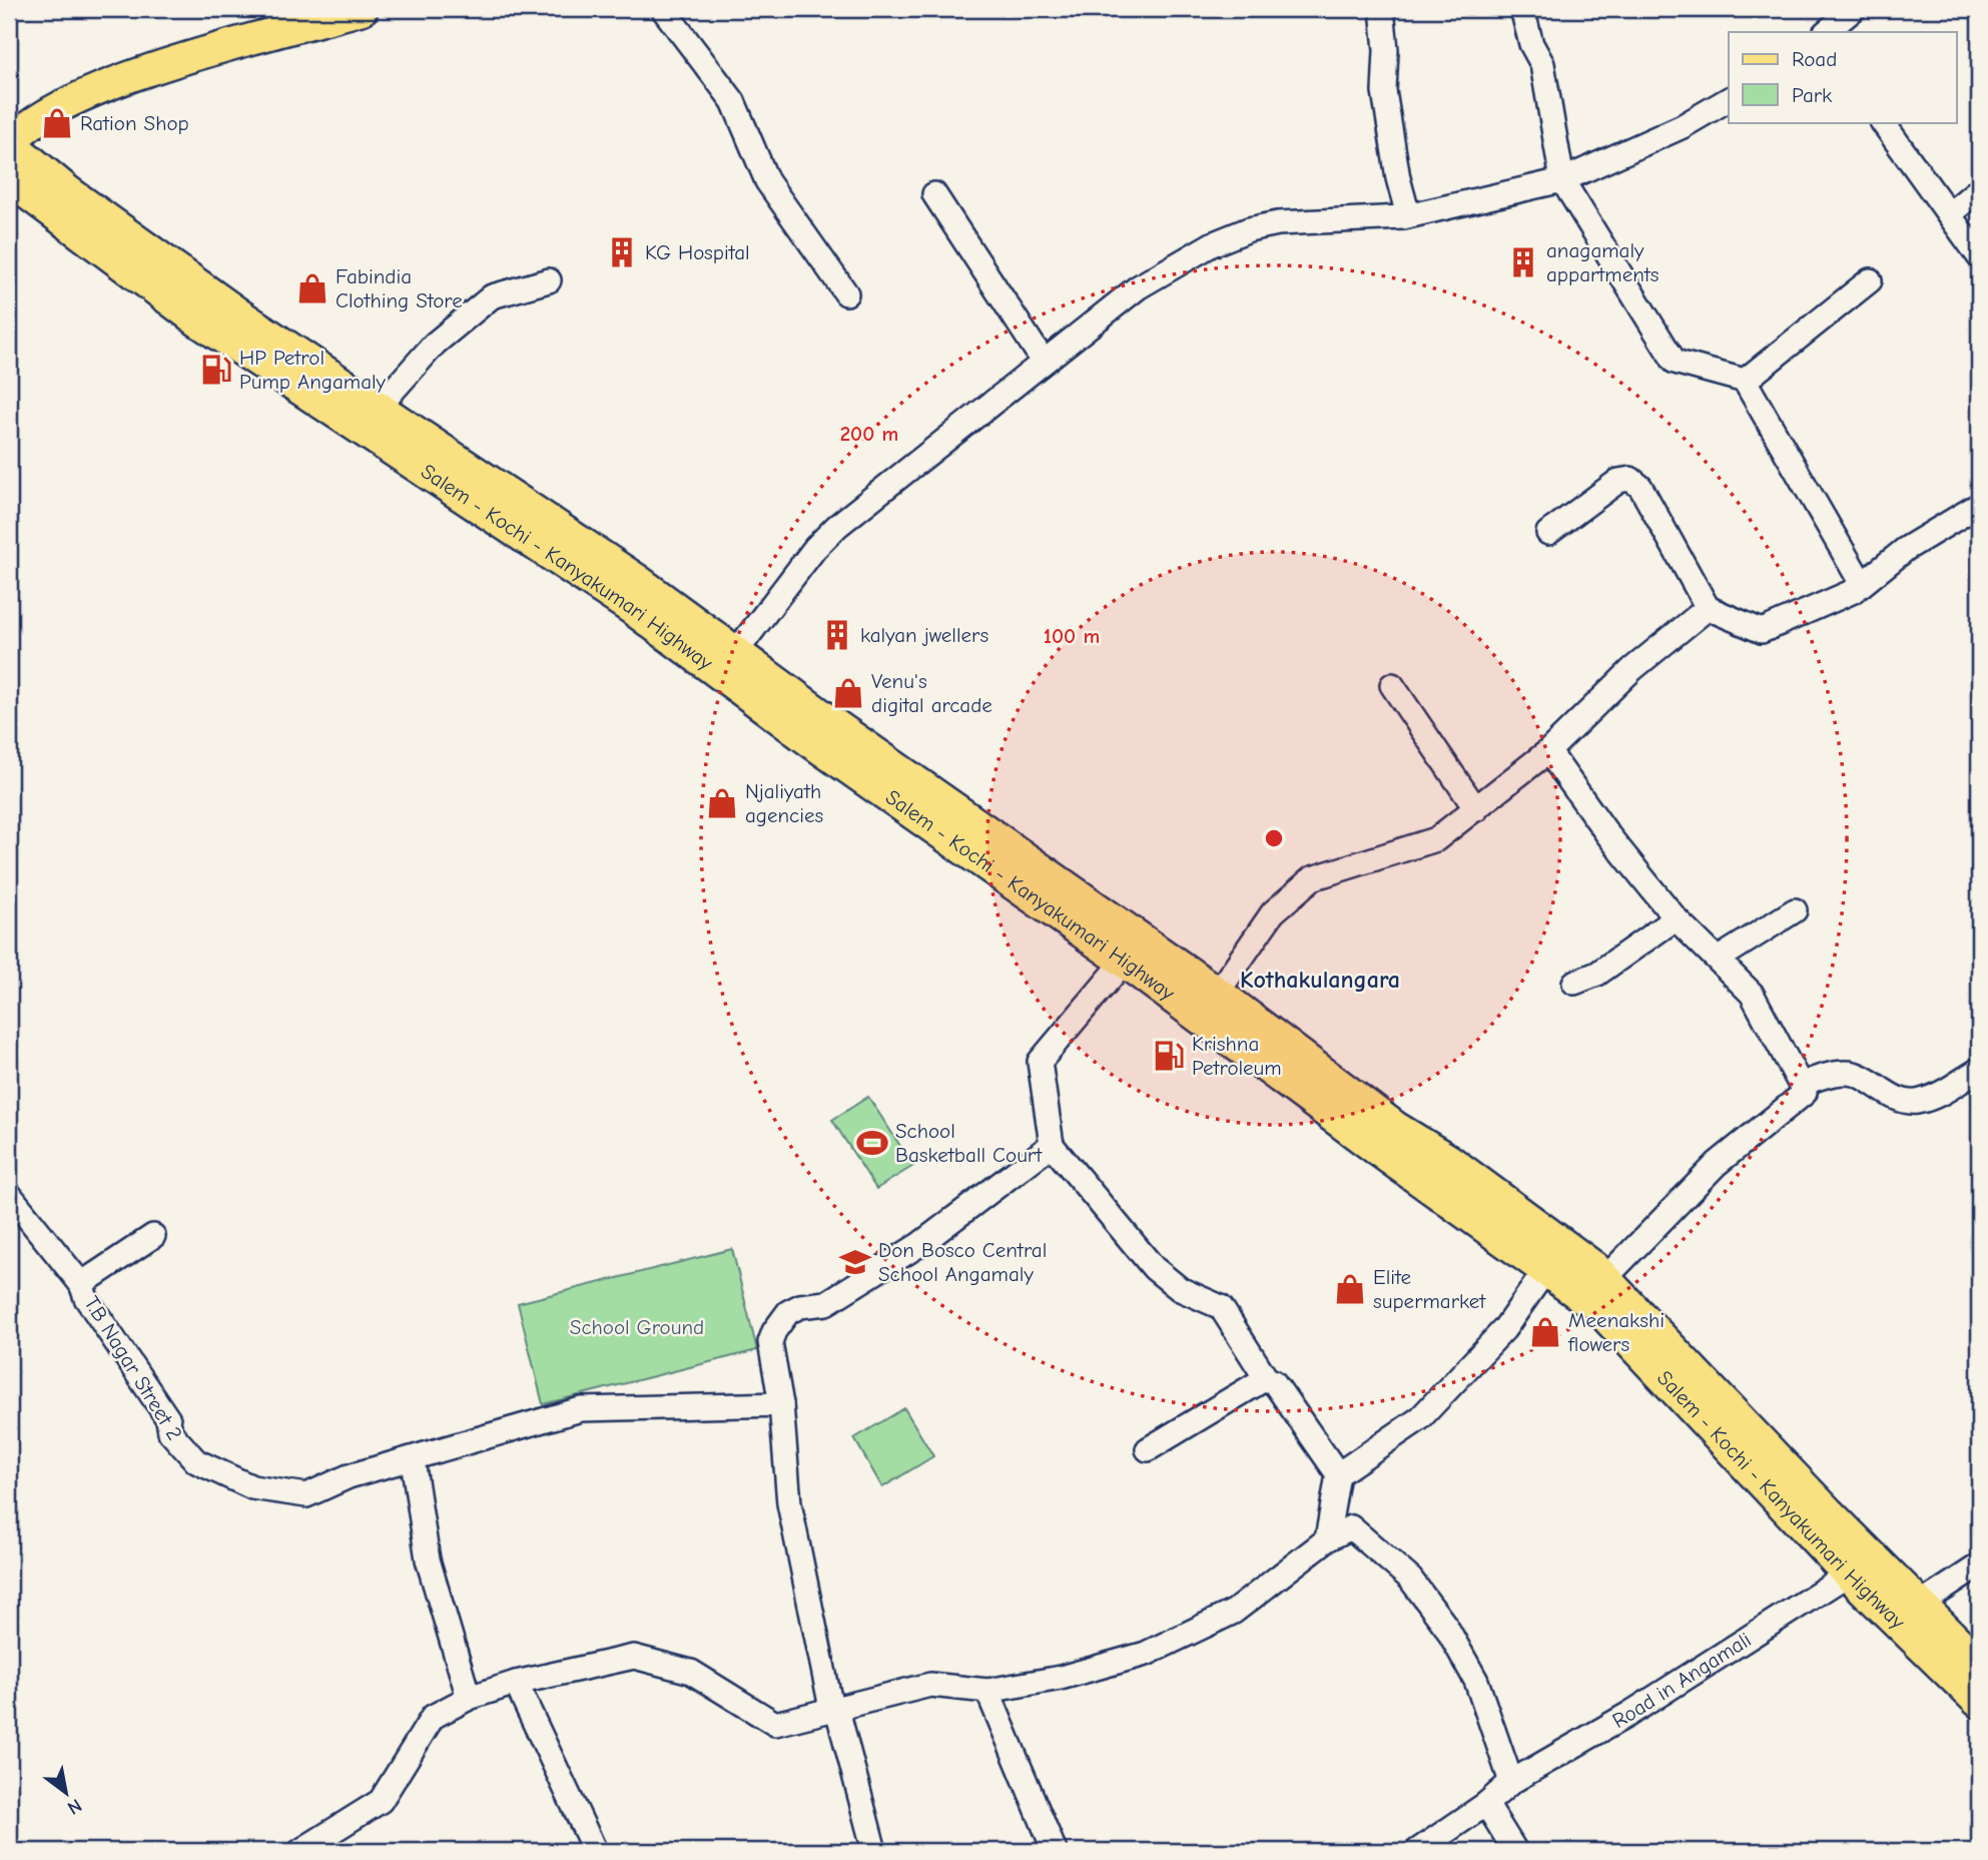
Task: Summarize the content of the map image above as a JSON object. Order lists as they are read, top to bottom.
{
  "streets": {
    "highway": ["Salem - Kochi - Kanyakumari Highway"],
    "street": ["T.B Nagar Street 2", "Road in Angamali"]
  },
  "crossings": [
    ["Salem - Kochi - Kanyakumari Highway", "Road in Angamali"]
  ],
  "districts": ["Kothakulangara"],
  "parks": ["School Ground"],
  "places": {
    "shop": [
      "Ration Shop",
      "Fabindia Clothing Store",
      "Venu's digital arcade",
      "Njaliyath agencies",
      "Elite supermarket",
      "Meenakshi flowers"
    ],
    "building": ["KG Hospital", "anagamaly appartments", "kalyan jwellers"],
    "fuel station": ["HP Petrol Pump Angamaly", "Krishna Petroleum"],
    "sports": ["School Basketball Court"],
    "school or university": ["Don Bosco Central School Angamaly"]
  },
  "legend": ["Road", "Park"],
  "north": "bottom right",
  "rings": ["200 m", "100 m"]
}
